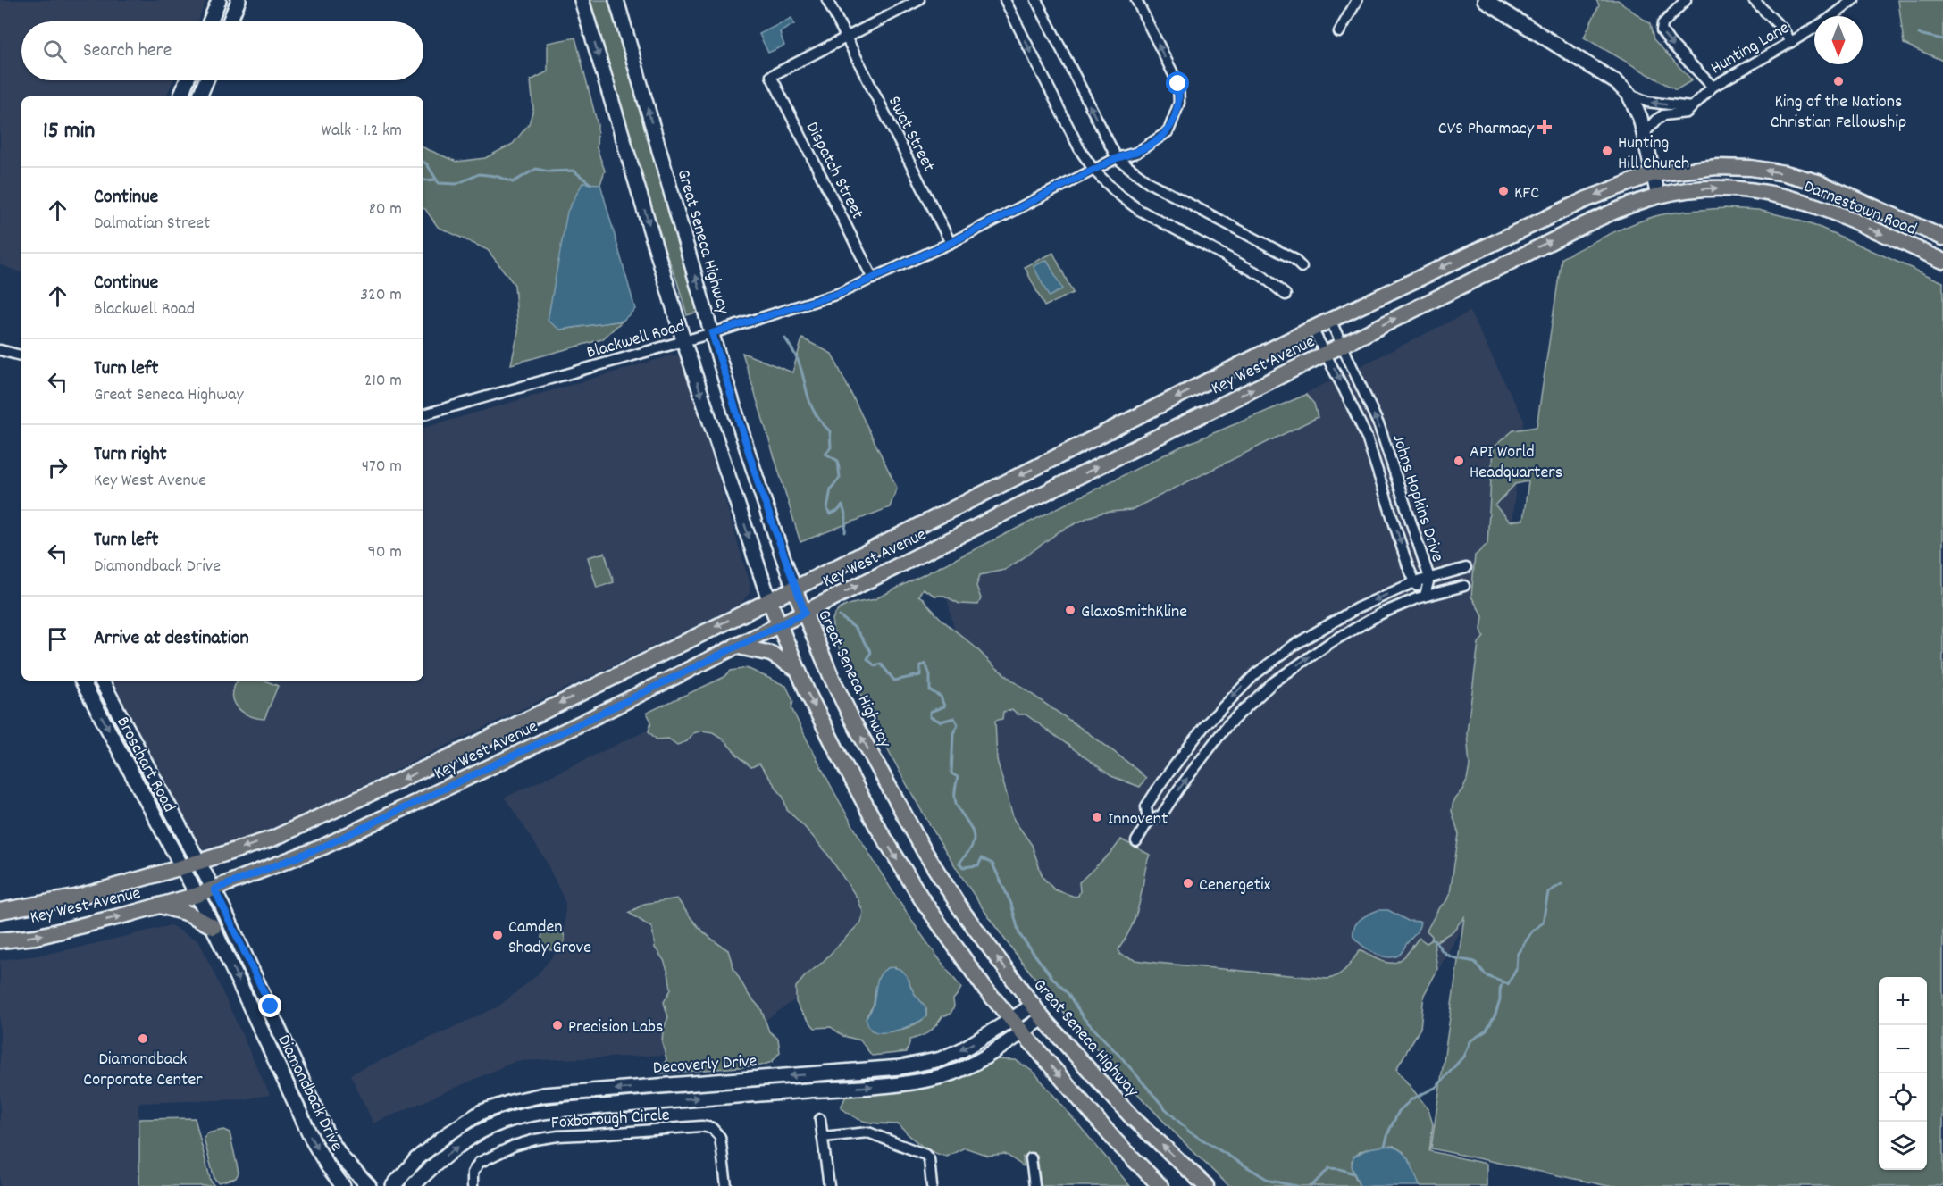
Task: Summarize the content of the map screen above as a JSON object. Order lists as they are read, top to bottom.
{
  "streets": {
    "main road": ["Darnestown Road", "Great Seneca Highway", "Key West Avenue"],
    "street": [
      "Hunting Lane",
      "Swat Street",
      "Dispatch Street",
      "Blackwell Road",
      "Johns Hopkins Drive",
      "Broschart Road",
      "Decoverly Drive",
      "Diamondback Drive",
      "Foxborough Circle"
    ]
  },
  "crossings": [
    ["Swat Street", "Dispatch Street"],
    ["Swat Street", "Blackwell Road"],
    ["Dispatch Street", "Blackwell Road"],
    ["Darnestown Road", "Key West Avenue"],
    ["Great Seneca Highway", "Blackwell Road"],
    ["Great Seneca Highway", "Key West Avenue"],
    ["Great Seneca Highway", "Decoverly Drive"],
    ["Key West Avenue", "Johns Hopkins Drive"],
    ["Key West Avenue", "Broschart Road"],
    ["Key West Avenue", "Diamondback Drive"],
    ["Broschart Road", "Diamondback Drive"]
  ],
  "places": {
    "other": [
      "King of the Nations Christian Fellowship",
      "Hunting Hill Church",
      "KFC",
      "API World Headquarters",
      "GlaxoSmithKline",
      "Innovent",
      "Cenergetix",
      "Camden Shady Grove",
      "Precision Labs",
      "Diamondback Corporate Center"
    ],
    "health": ["CVS Pharmacy"]
  },
  "north": "bottom",
  "page": {
    "search": "Search here",
    "heading": ["15 min", "Walk · 1.2 km"],
    "list": [
      ["Continue", "Dalmatian Street", "80 m"],
      ["Continue", "Blackwell Road", "320 m"],
      ["Turn left", "Great Seneca Highway", "210 m"],
      ["Turn right", "Key West Avenue", "470 m"],
      ["Turn left", "Diamondback Drive", "90 m"],
      "Arrive at destination"
    ],
    "map_buttons": ["+", "−"]
  }
}
